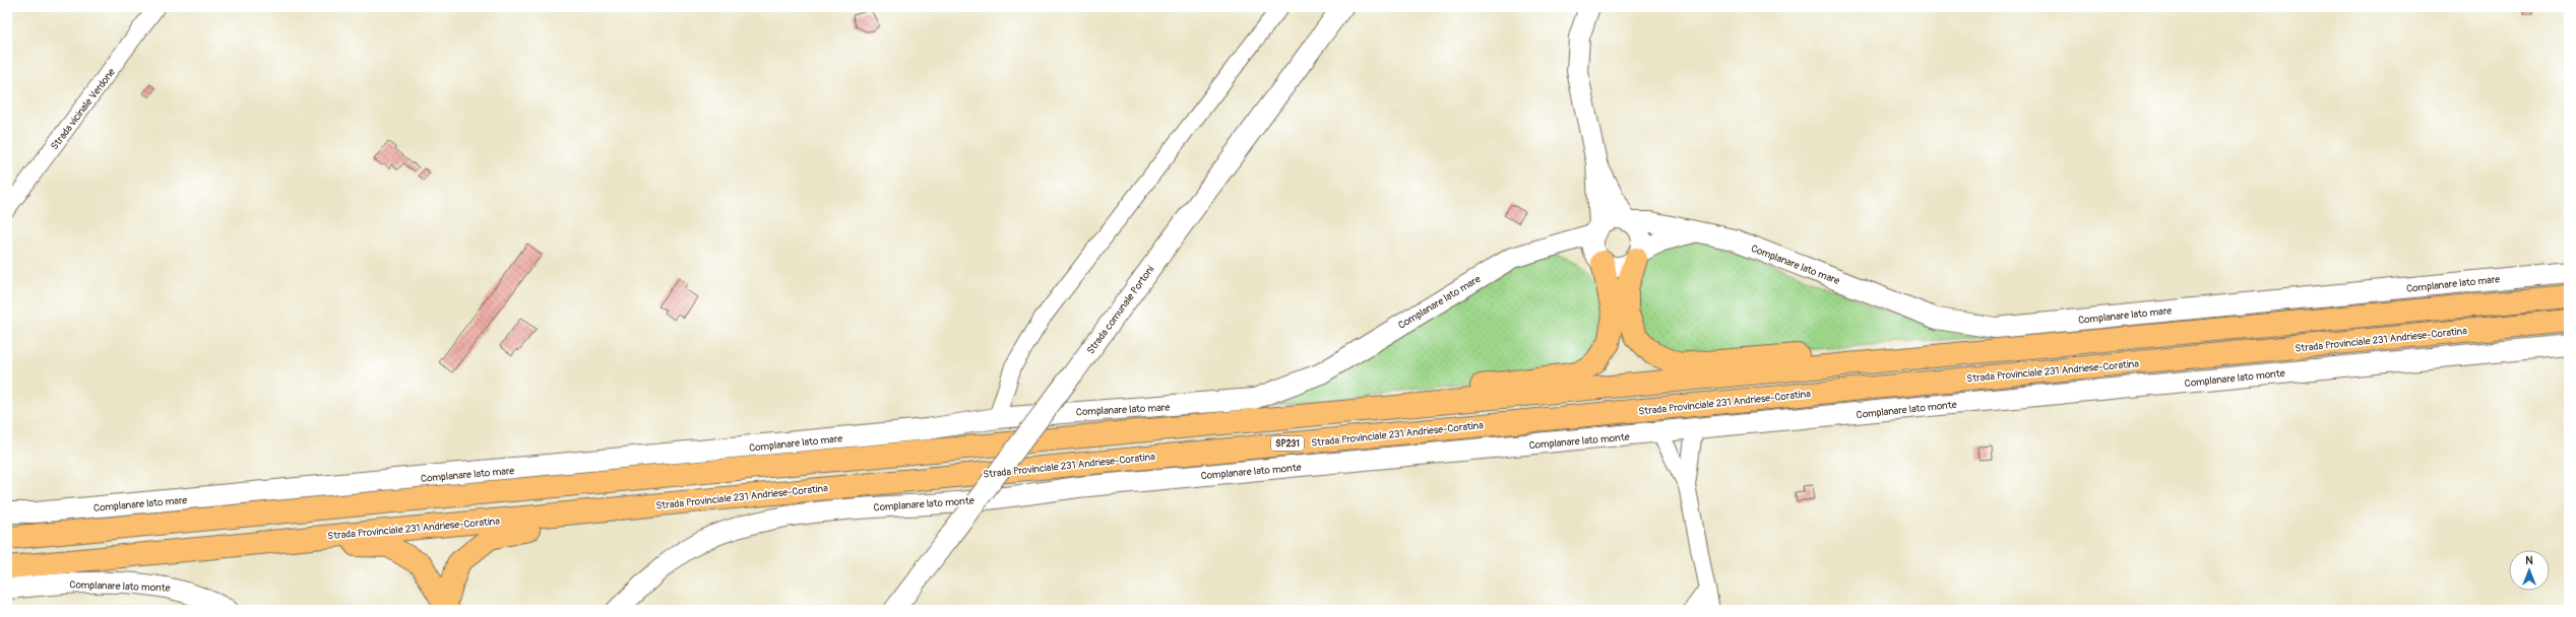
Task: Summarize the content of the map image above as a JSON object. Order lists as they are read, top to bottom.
{
  "streets": {
    "highway": ["Strada Provinciale 231 Andriese-Coratina", "SP231"],
    "street": [
      "Strada vicinale Verdone",
      "Complanare lato mare",
      "Strada comunale Portoni",
      "Complanare lato monte"
    ]
  },
  "north": "top"
}
